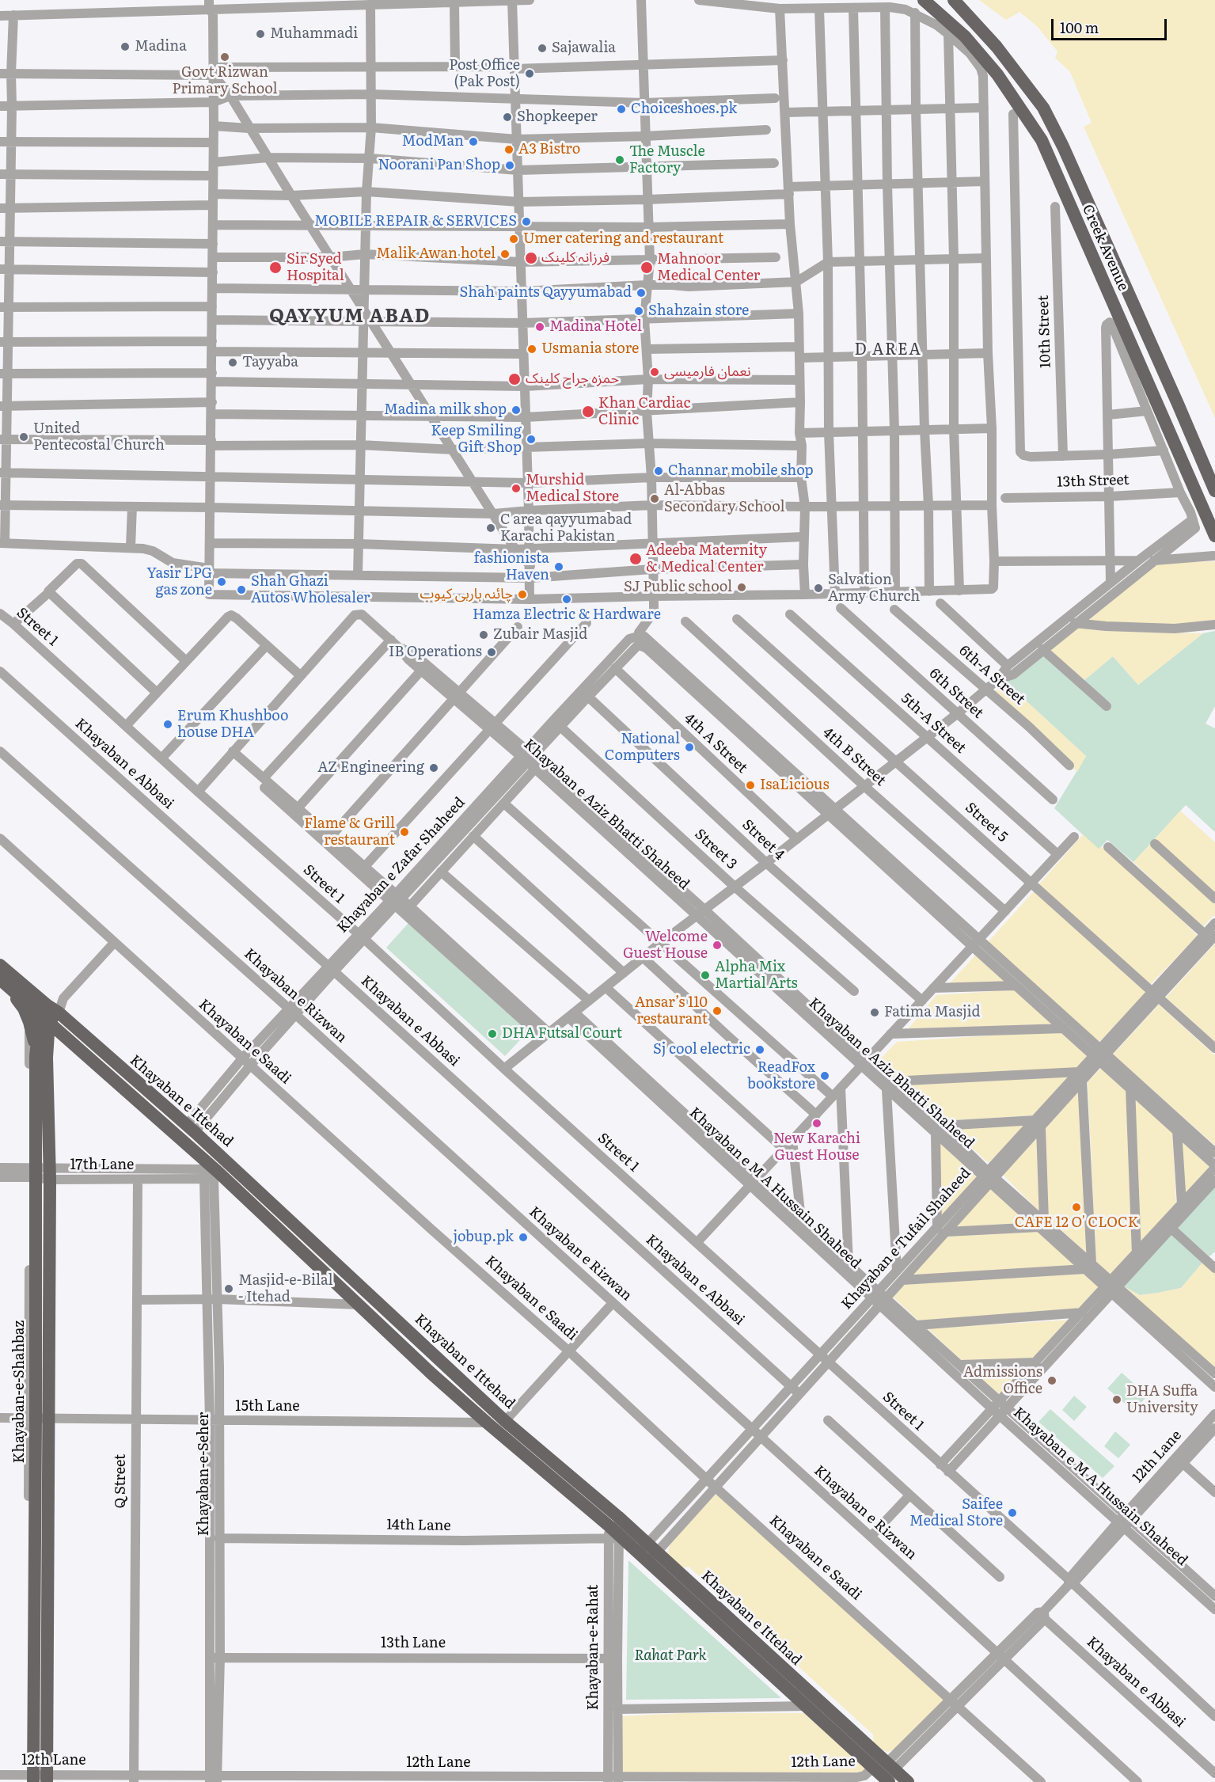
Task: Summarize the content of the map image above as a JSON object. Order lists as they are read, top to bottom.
{
  "streets": {
    "main road": ["Creek Avenue", "Khayaban e Ittehad", "Khayaban-e-Shahbaz"],
    "street": [
      "10th Street",
      "13th Street",
      "Street 1",
      "6th-A Street",
      "6th Street",
      "5th-A Street",
      "4th A Street",
      "4th B Street",
      "Khayaban e Abbasi",
      "Khayaban e Aziz Bhatti Shaheed",
      "Street 5",
      "Street 4",
      "Street 3",
      "Khayaban e Zafar Shaheed",
      "Khayaban e Rizwan",
      "Khayaban e Saadi",
      "17th Lane",
      "Khayaban e M A Hussain Shaheed",
      "Khayaban e Tufail Shaheed",
      "15th Lane",
      "12th Lane",
      "Khayaban-e-Seher",
      "Q Street",
      "14th Lane",
      "13th Lane",
      "Khayaban-e-Rahat"
    ]
  },
  "crossings": [
    ["Street 1", "Khayaban e Zafar Shaheed"],
    ["Street 1", "Khayaban e Tufail Shaheed"],
    ["Street 1", "12th Lane"],
    ["Khayaban e Abbasi", "Khayaban e Zafar Shaheed"],
    ["Khayaban e Abbasi", "Khayaban e Tufail Shaheed"],
    ["Khayaban e Abbasi", "12th Lane"],
    ["Khayaban e Aziz Bhatti Shaheed", "Khayaban e Zafar Shaheed"],
    ["Khayaban e Aziz Bhatti Shaheed", "Khayaban e Tufail Shaheed"],
    ["Street 5", "Khayaban e Tufail Shaheed"],
    ["Khayaban e Zafar Shaheed", "Khayaban e Rizwan"],
    ["Khayaban e Zafar Shaheed", "Khayaban e Saadi"],
    ["Khayaban e Zafar Shaheed", "Khayaban e Ittehad"],
    ["Khayaban e Rizwan", "Khayaban e Tufail Shaheed"],
    ["Khayaban e Rizwan", "12th Lane"],
    ["Khayaban e Saadi", "Khayaban e Tufail Shaheed"],
    ["Khayaban e Saadi", "12th Lane"],
    ["Khayaban e Ittehad", "17th Lane"],
    ["Khayaban e Ittehad", "Khayaban e Tufail Shaheed"],
    ["Khayaban e Ittehad", "Khayaban-e-Shahbaz"],
    ["Khayaban e Ittehad", "15th Lane"],
    ["Khayaban e Ittehad", "12th Lane"],
    ["Khayaban e Ittehad", "Khayaban-e-Seher"],
    ["Khayaban e Ittehad", "14th Lane"],
    ["17th Lane", "Khayaban-e-Shahbaz"],
    ["17th Lane", "Khayaban-e-Seher"],
    ["17th Lane", "Q Street"],
    ["Khayaban e M A Hussain Shaheed", "Khayaban e Tufail Shaheed"],
    ["Khayaban e M A Hussain Shaheed", "12th Lane"],
    ["Khayaban-e-Shahbaz", "15th Lane"],
    ["Khayaban-e-Shahbaz", "12th Lane"],
    ["15th Lane", "Khayaban-e-Seher"],
    ["15th Lane", "Q Street"],
    ["12th Lane", "Khayaban-e-Seher"],
    ["12th Lane", "Q Street"],
    ["12th Lane", "Khayaban-e-Rahat"],
    ["Khayaban-e-Seher", "14th Lane"],
    ["Khayaban-e-Seher", "13th Lane"],
    ["13th Lane", "Khayaban-e-Rahat"]
  ],
  "districts": ["QAYYUM ABAD", "D AREA"],
  "parks": ["Rahat Park"],
  "places": [
    "Muhammadi",
    "Madina",
    "Sajawalia",
    "Govt Rizwan Primary School",
    "Post Office (Pak Post)",
    "Choiceshoes.pk",
    "Shopkeeper",
    "ModMan",
    "A3 Bistro",
    "The Muscle Factory",
    "Noorani Pan Shop",
    "MOBILE REPAIR & SERVICES",
    "Umer catering and restaurant",
    "Malik Awan hotel",
    "فرزانہ کلینک",
    "Sir Syed Hospital",
    "Mahnoor Medical Center",
    "Shah paints Qayyumabad",
    "Shahzain store",
    "Madina Hotel",
    "Usmania store",
    "Tayyaba",
    "نعمان فارمیسی",
    "حمزہ جراح کلینک",
    "Madina milk shop",
    "Khan Cardiac Clinic",
    "United Pentecostal Church",
    "Keep Smiling Gift Shop",
    "Channar mobile shop",
    "Murshid Medical Store",
    "Al-Abbas Secondary School",
    "C area qayyumabad Karachi Pakistan",
    "Adeeba Maternity & Medical Center",
    "fashionista Haven",
    "Yasir LPG gas zone",
    "SJ Public school",
    "Salvation Army Church",
    "Shah Ghazi Autos Wholesaler",
    "چائنہ باربی کیوب",
    "Hamza Electric & Hardware",
    "Zubair Masjid",
    "IB Operations",
    "Erum Khushboo house DHA",
    "National Computers",
    "AZ Engineering",
    "IsaLicious",
    "Flame & Grill restaurant",
    "Welcome Guest House",
    "Alpha Mix Martial Arts",
    "Ansar’s 110 restaurant",
    "Fatima Masjid",
    "DHA Futsal Court",
    "Sj cool electric",
    "ReadFox bookstore",
    "New Karachi Guest House",
    "CAFE 12 O' CLOCK",
    "jobup.pk",
    "Masjid-e-Bilal - Itehad",
    "Admissions Office",
    "DHA Suffa University",
    "Saifee Medical Store"
  ],
  "scale_bar": "100 m"
}
